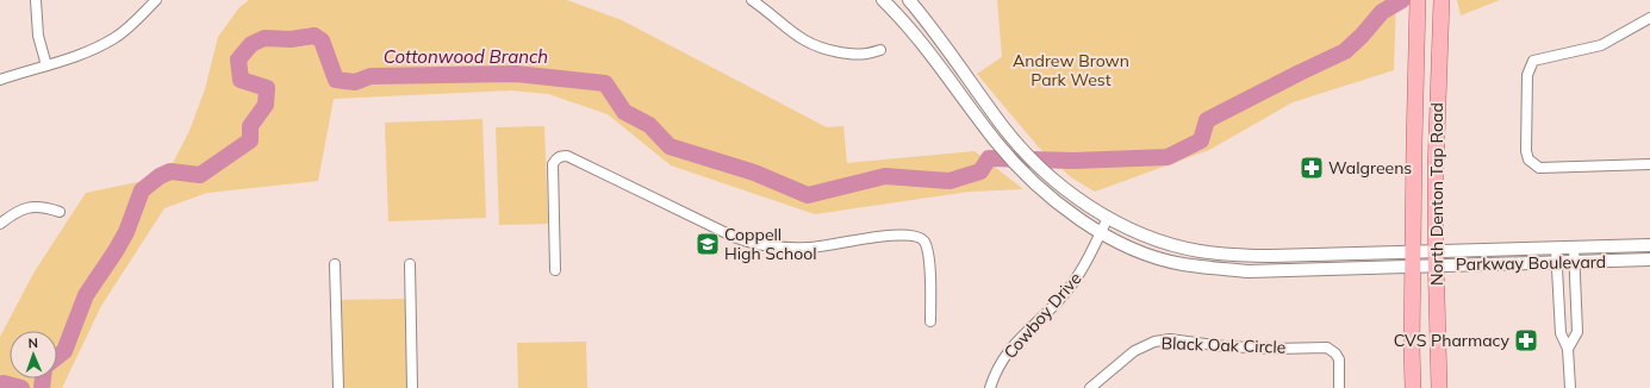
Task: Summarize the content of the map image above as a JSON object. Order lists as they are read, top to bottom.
{
  "streets": {
    "main road": ["North Denton Tap Road"],
    "street": ["Parkway Boulevard", "Cowboy Drive", "Black Oak Circle"]
  },
  "crossings": [
    ["North Denton Tap Road", "Parkway Boulevard"]
  ],
  "water": ["Cottonwood Branch"],
  "parks": ["Andrew Brown Park West"],
  "places": {
    "pharmacy": ["Walgreens", "CVS Pharmacy"],
    "school or university": ["Coppell High School"]
  },
  "north": "top"
}
